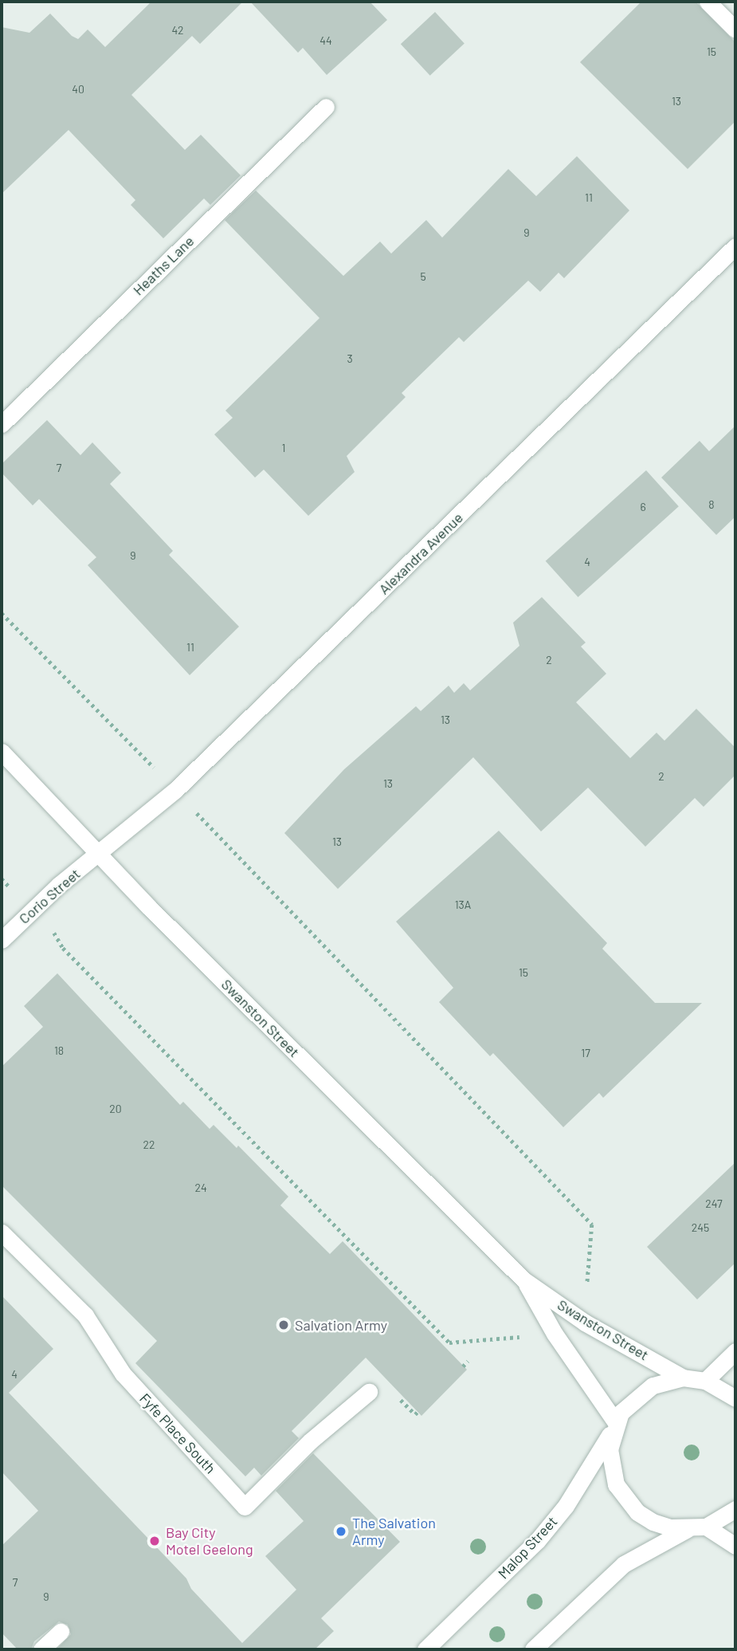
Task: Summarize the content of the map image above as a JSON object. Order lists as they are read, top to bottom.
{
  "streets": {
    "street": [
      "Heaths Lane",
      "Alexandra Avenue",
      "Corio Street",
      "Swanston Street",
      "Fyfe Place South",
      "Malop Street"
    ]
  },
  "crossings": [
    ["Alexandra Avenue", "Corio Street"],
    ["Alexandra Avenue", "Swanston Street"],
    ["Corio Street", "Swanston Street"],
    ["Swanston Street", "Malop Street"]
  ],
  "places": ["Salvation Army", "The Salvation Army", "Bay City Motel Geelong"],
  "house_numbers": [
    "42",
    "44",
    "15",
    "40",
    "13",
    "11",
    "9",
    "5",
    "3",
    "1",
    "7",
    "8",
    "6",
    "9",
    "4",
    "11",
    "2",
    "13",
    "2",
    "13",
    "13",
    "13A",
    "15",
    "18",
    "17",
    "20",
    "22",
    "24",
    "247",
    "245",
    "4",
    "7",
    "9"
  ]
}
